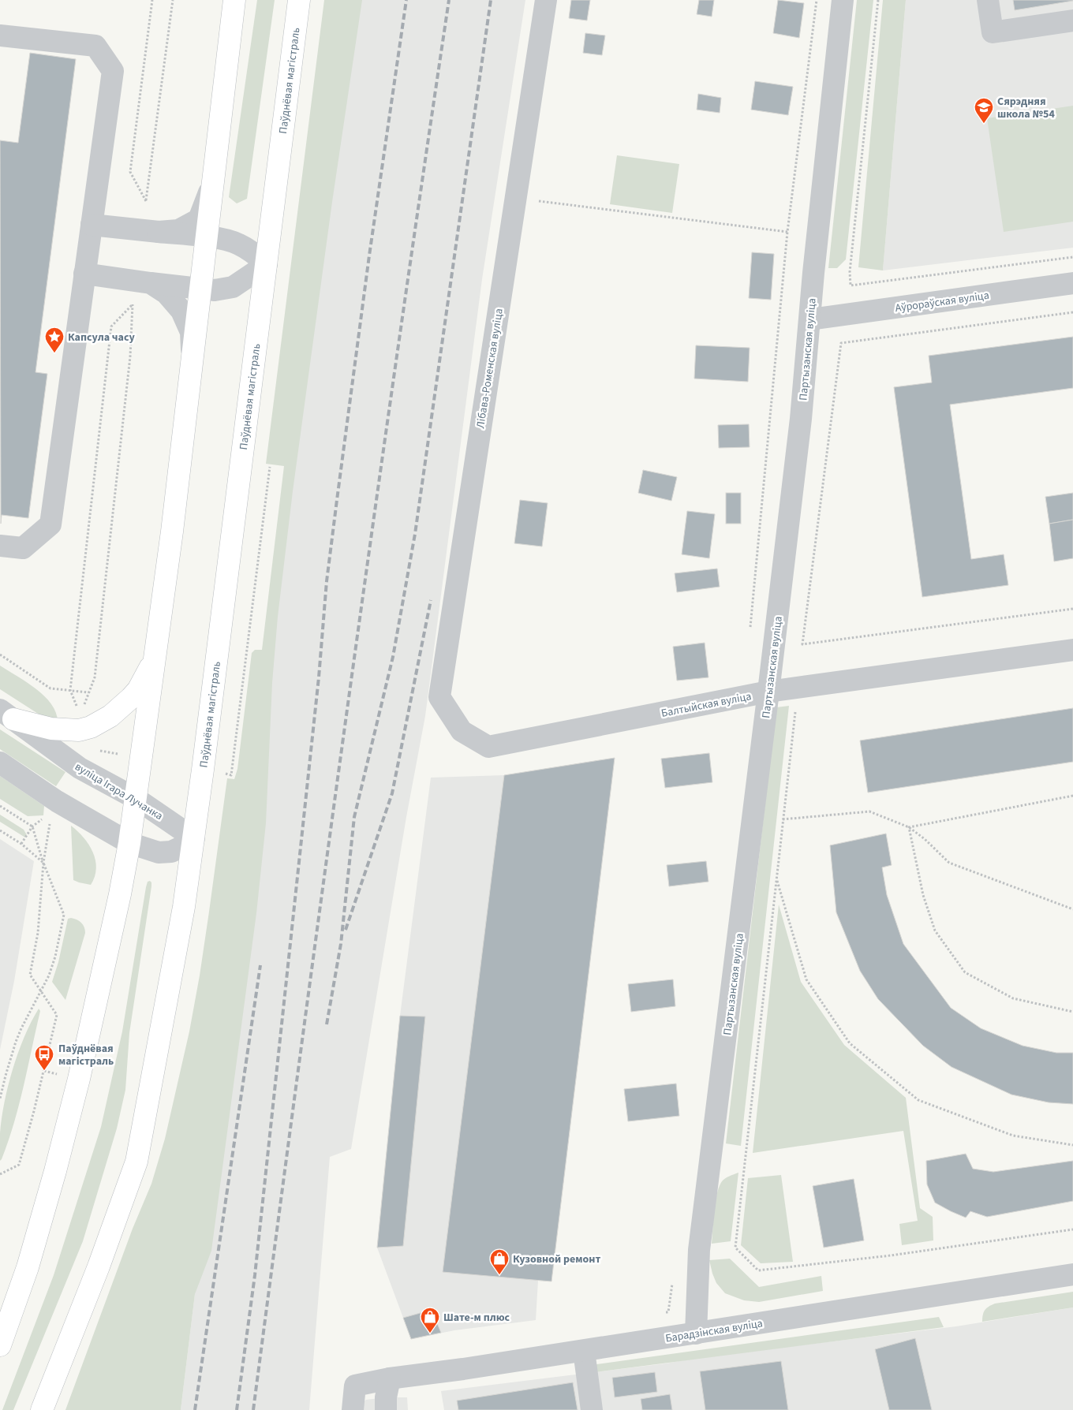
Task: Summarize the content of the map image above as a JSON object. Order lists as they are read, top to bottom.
{
  "streets": {
    "main road": ["Паўднёвая магістраль"],
    "street": [
      "Аўрораўская вуліца",
      "Партызанская вуліца",
      "Лібава-Роменская вуліца",
      "Балтыйская вуліца",
      "вуліца Ігара Лучанка",
      "Барадзінская вуліца"
    ]
  },
  "crossings": [
    ["Паўднёвая магістраль", "вуліца Ігара Лучанка"],
    ["Аўрораўская вуліца", "Партызанская вуліца"],
    ["Партызанская вуліца", "Балтыйская вуліца"],
    ["Партызанская вуліца", "Барадзінская вуліца"],
    ["Лібава-Роменская вуліца", "Балтыйская вуліца"]
  ],
  "places": {
    "school or university": ["Сярэдняя школа №54"],
    "place": ["Капсула часу"],
    "bus stop": ["Паўднёвая магістраль"],
    "shop": ["Кузовной ремонт", "Шате-м плюс"]
  }
}
